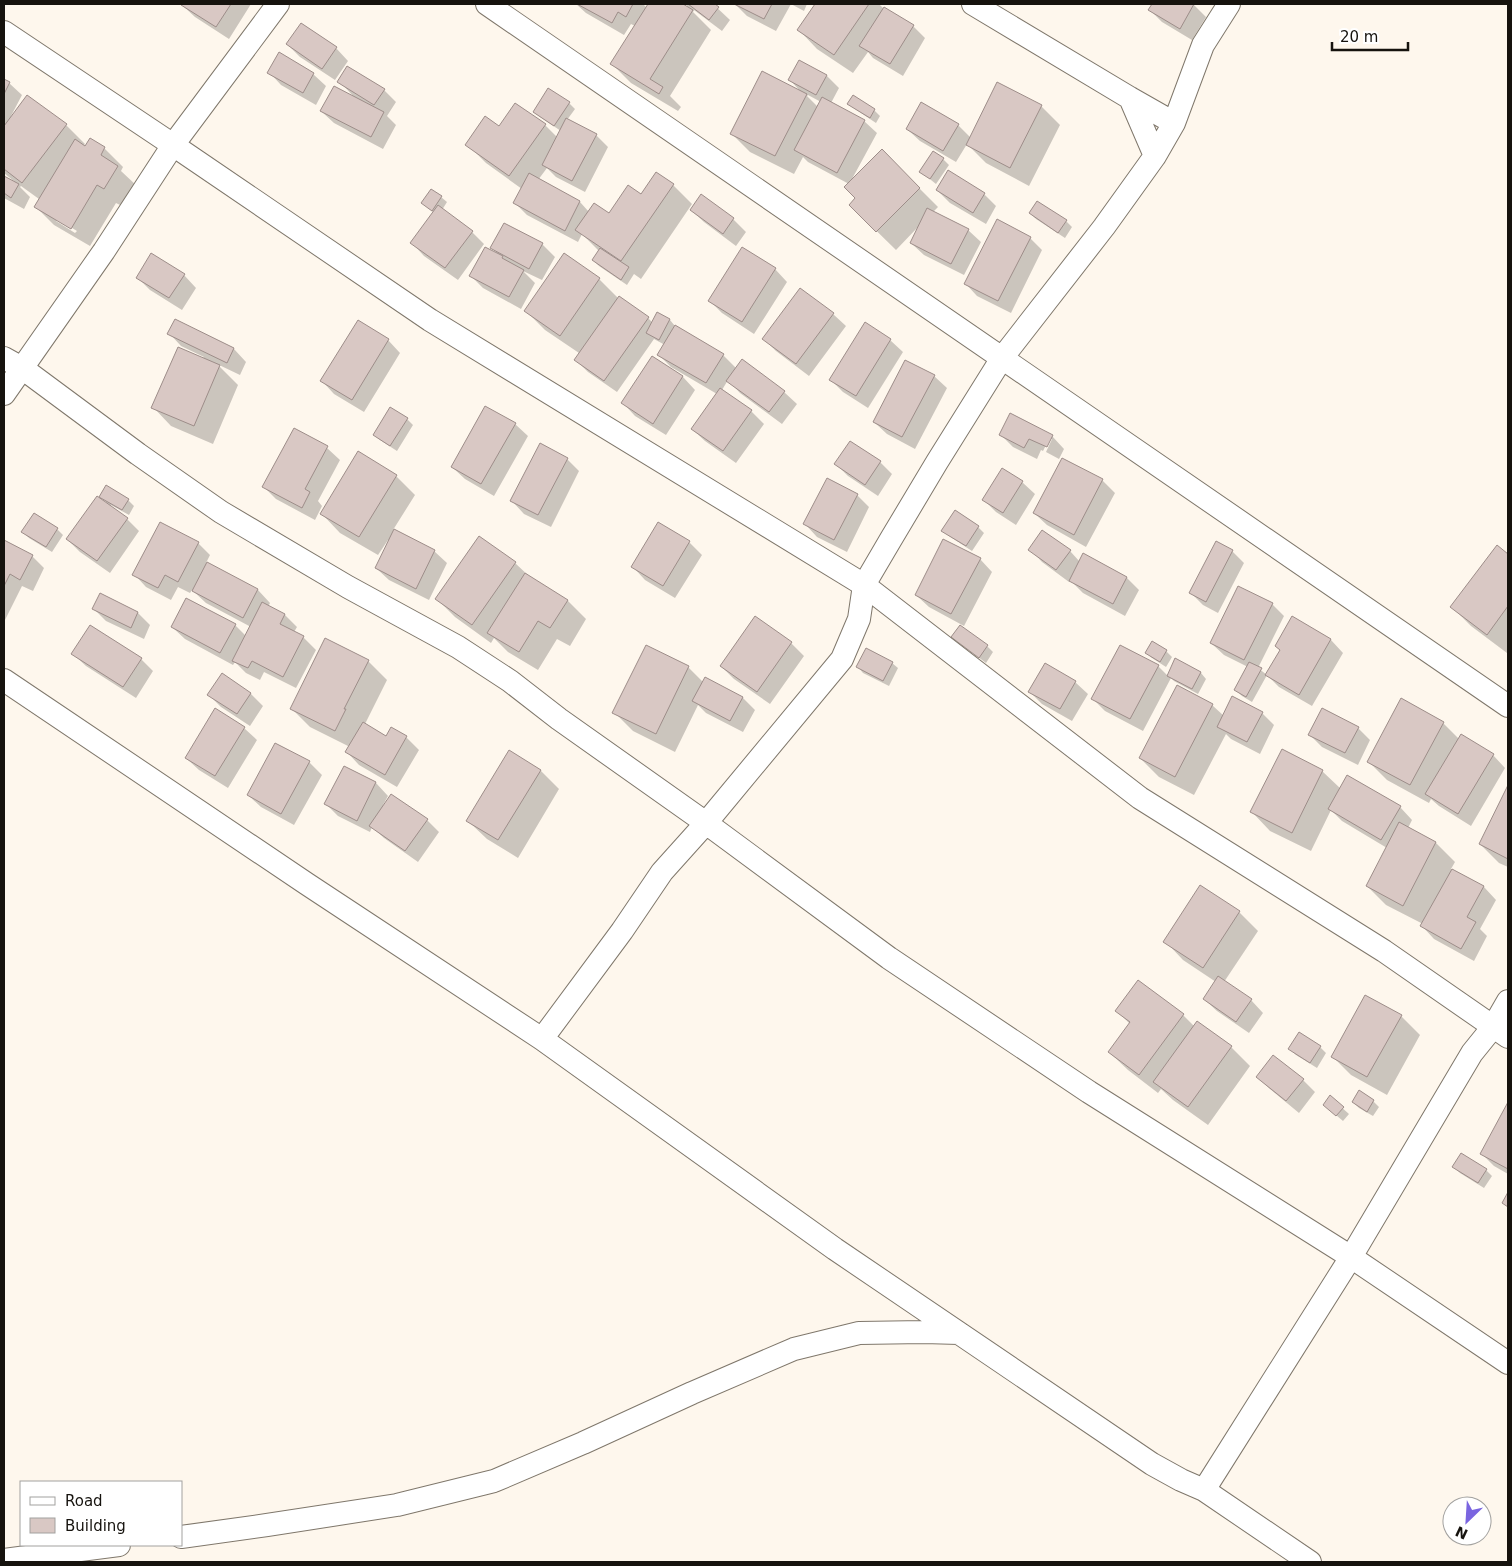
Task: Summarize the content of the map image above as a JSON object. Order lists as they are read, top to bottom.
{
  "legend": ["Road", "Building"],
  "scale_bar": "20 m",
  "north": "bottom left"
}
